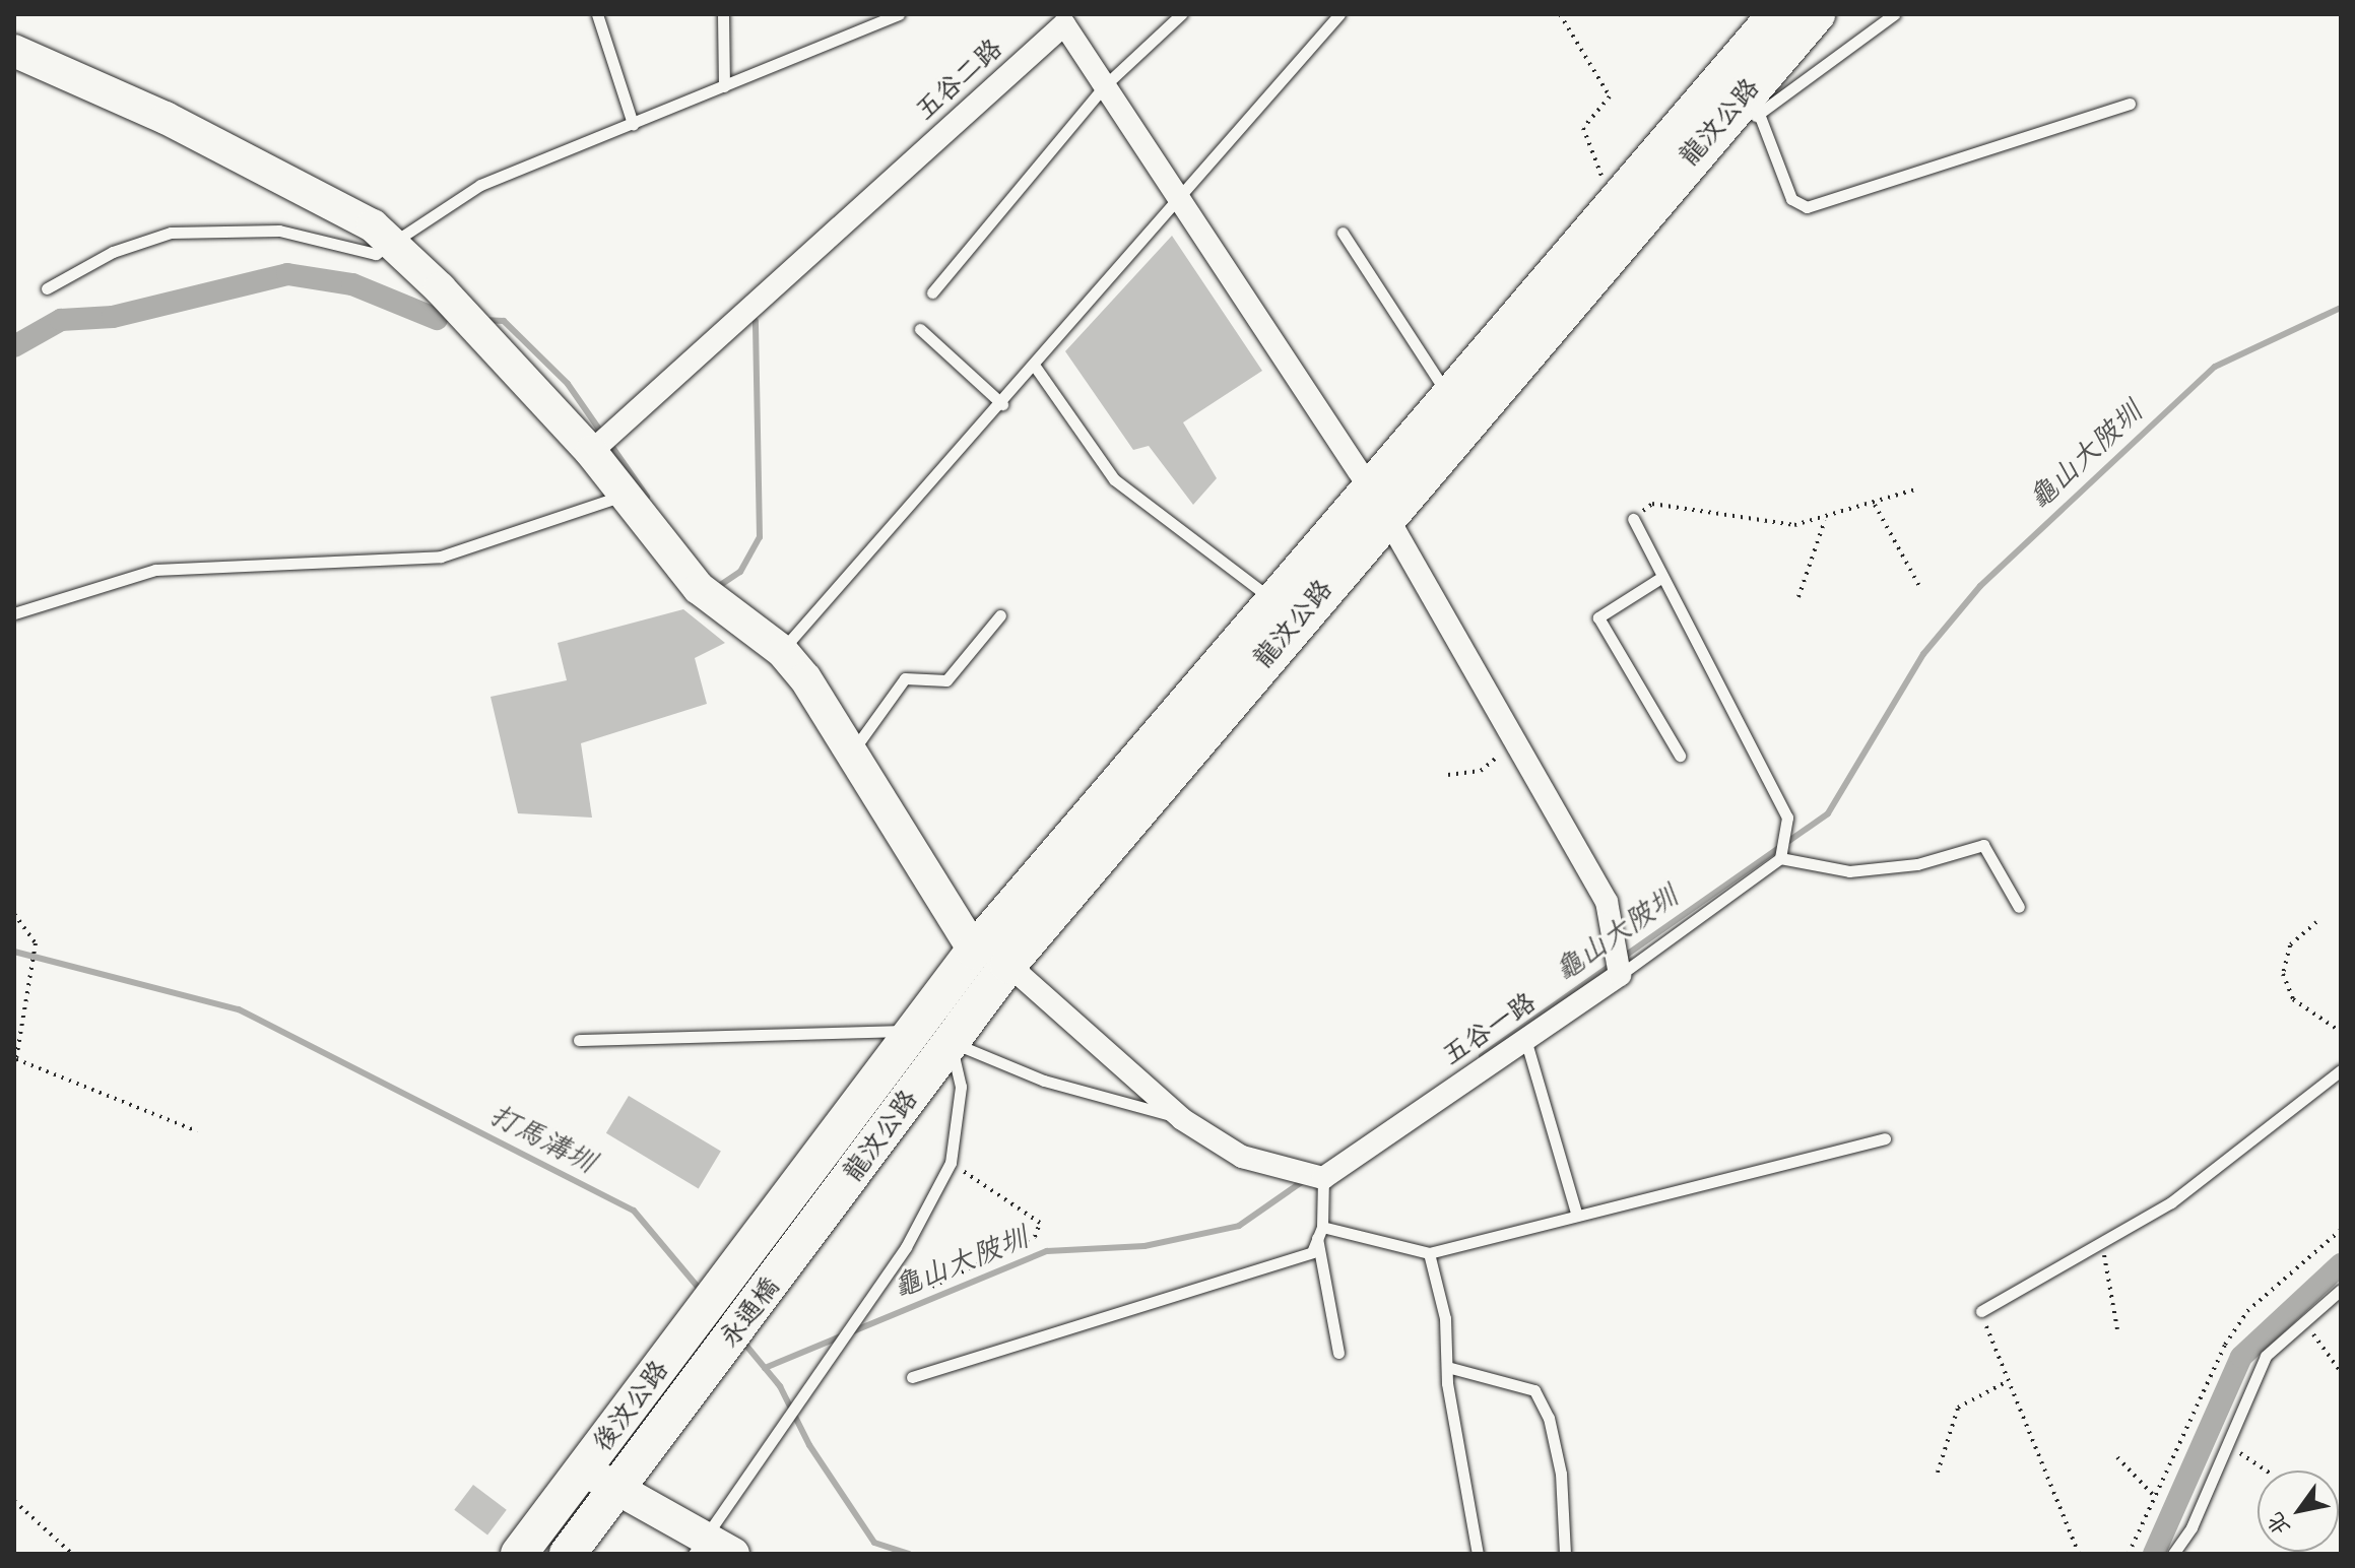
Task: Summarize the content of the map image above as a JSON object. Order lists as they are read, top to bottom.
{
  "streets": {
    "main road": ["龍汶公路", "永通橋", "後汶公路"],
    "street": ["五谷二路", "五谷一路"]
  },
  "crossings": [
    ["五谷二路", "龍汶公路"],
    ["龍汶公路", "永通橋"],
    ["永通橋", "後汶公路"]
  ],
  "water": ["龜山大陂圳", "打馬溝圳"],
  "north": "bottom left"
}
